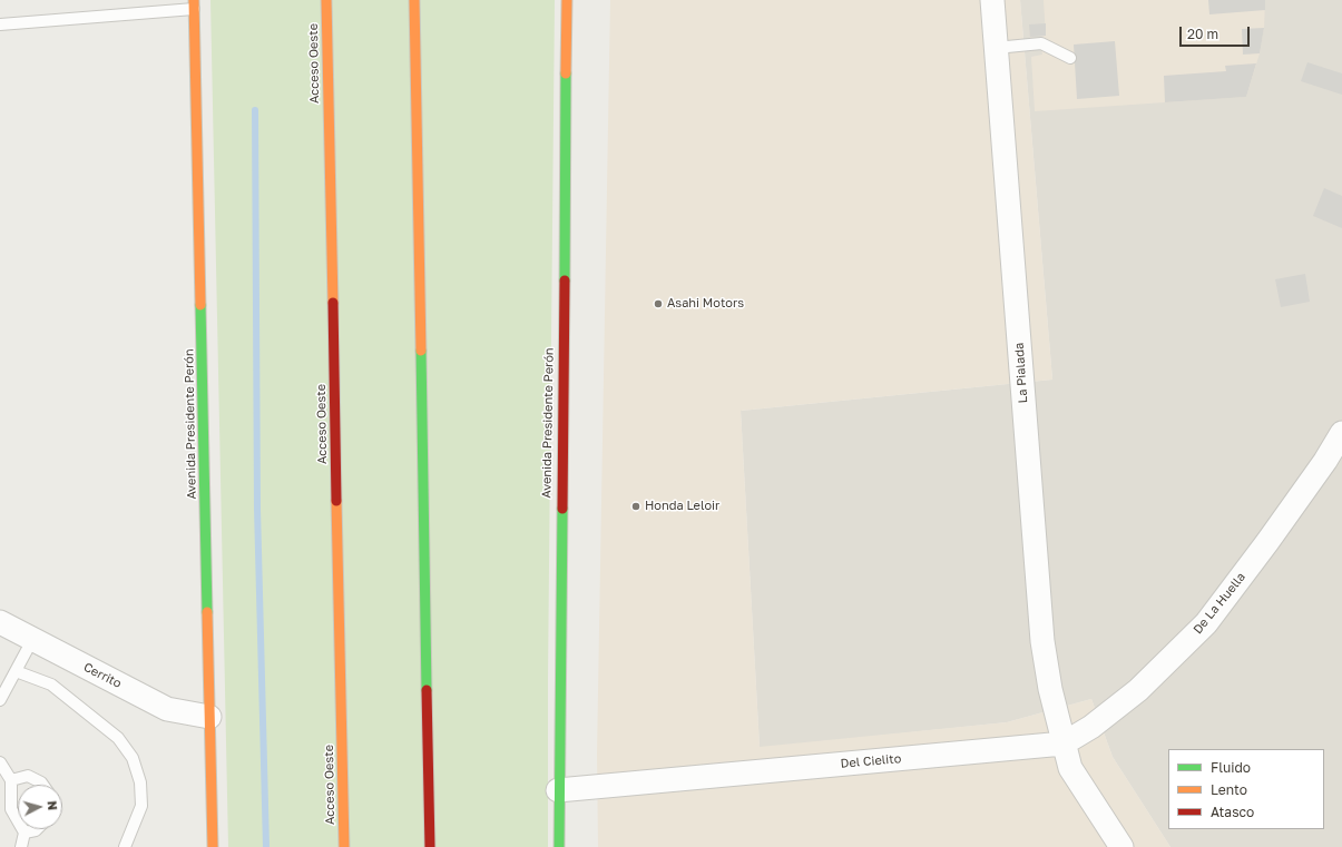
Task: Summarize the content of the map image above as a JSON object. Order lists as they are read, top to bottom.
{
  "streets": {
    "main road": ["Acceso Oeste", "Avenida Presidente Perón"],
    "street": [
      "La Pialada",
      "De La Huella",
      "Cerrito",
      "Del Cielito"
    ]
  },
  "crossings": [
    ["La Pialada", "De La Huella"],
    ["La Pialada", "Del Cielito"],
    ["Avenida Presidente Perón", "Cerrito"],
    ["Avenida Presidente Perón", "Del Cielito"],
    ["De La Huella", "Del Cielito"]
  ],
  "places": ["Asahi Motors", "Honda Leloir"],
  "legend": ["Fluido", "Lento", "Atasco"],
  "scale_bar": "20 m",
  "north": "right"
}
